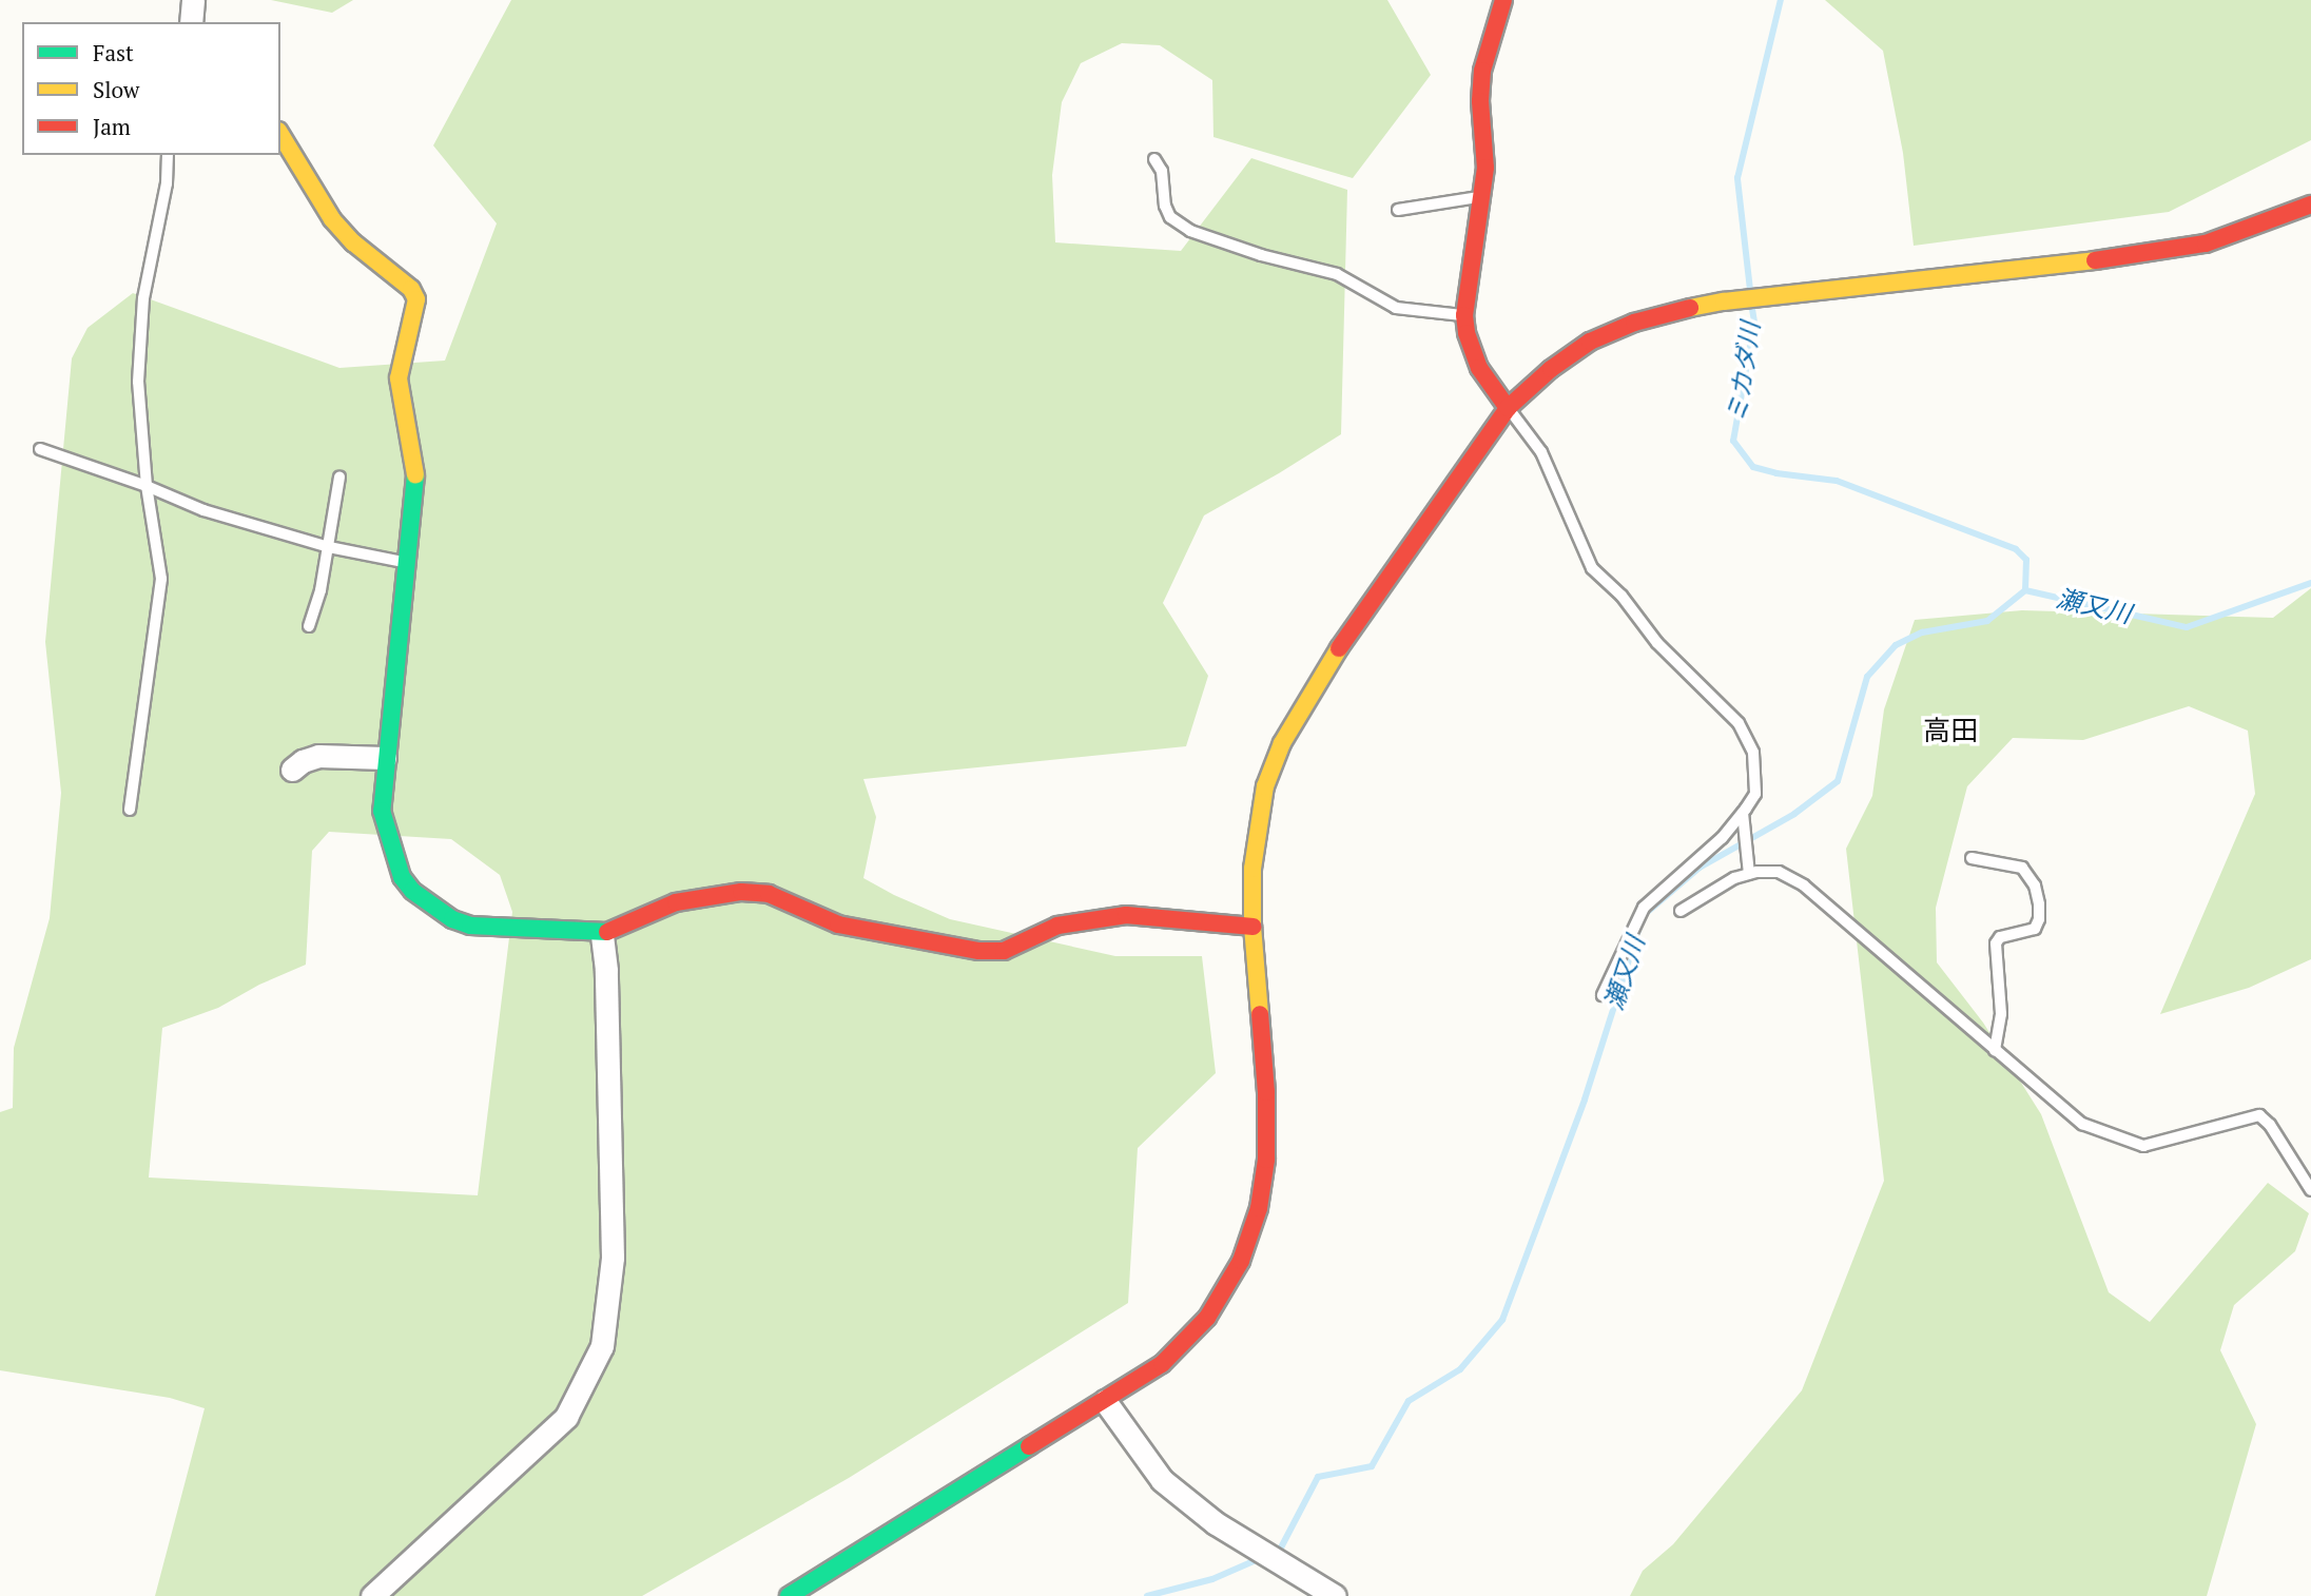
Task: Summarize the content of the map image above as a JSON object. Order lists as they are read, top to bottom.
{
  "districts": ["高田"],
  "water": ["ミカダ川", "瀬又川"],
  "legend": ["Fast", "Slow", "Jam"]
}
